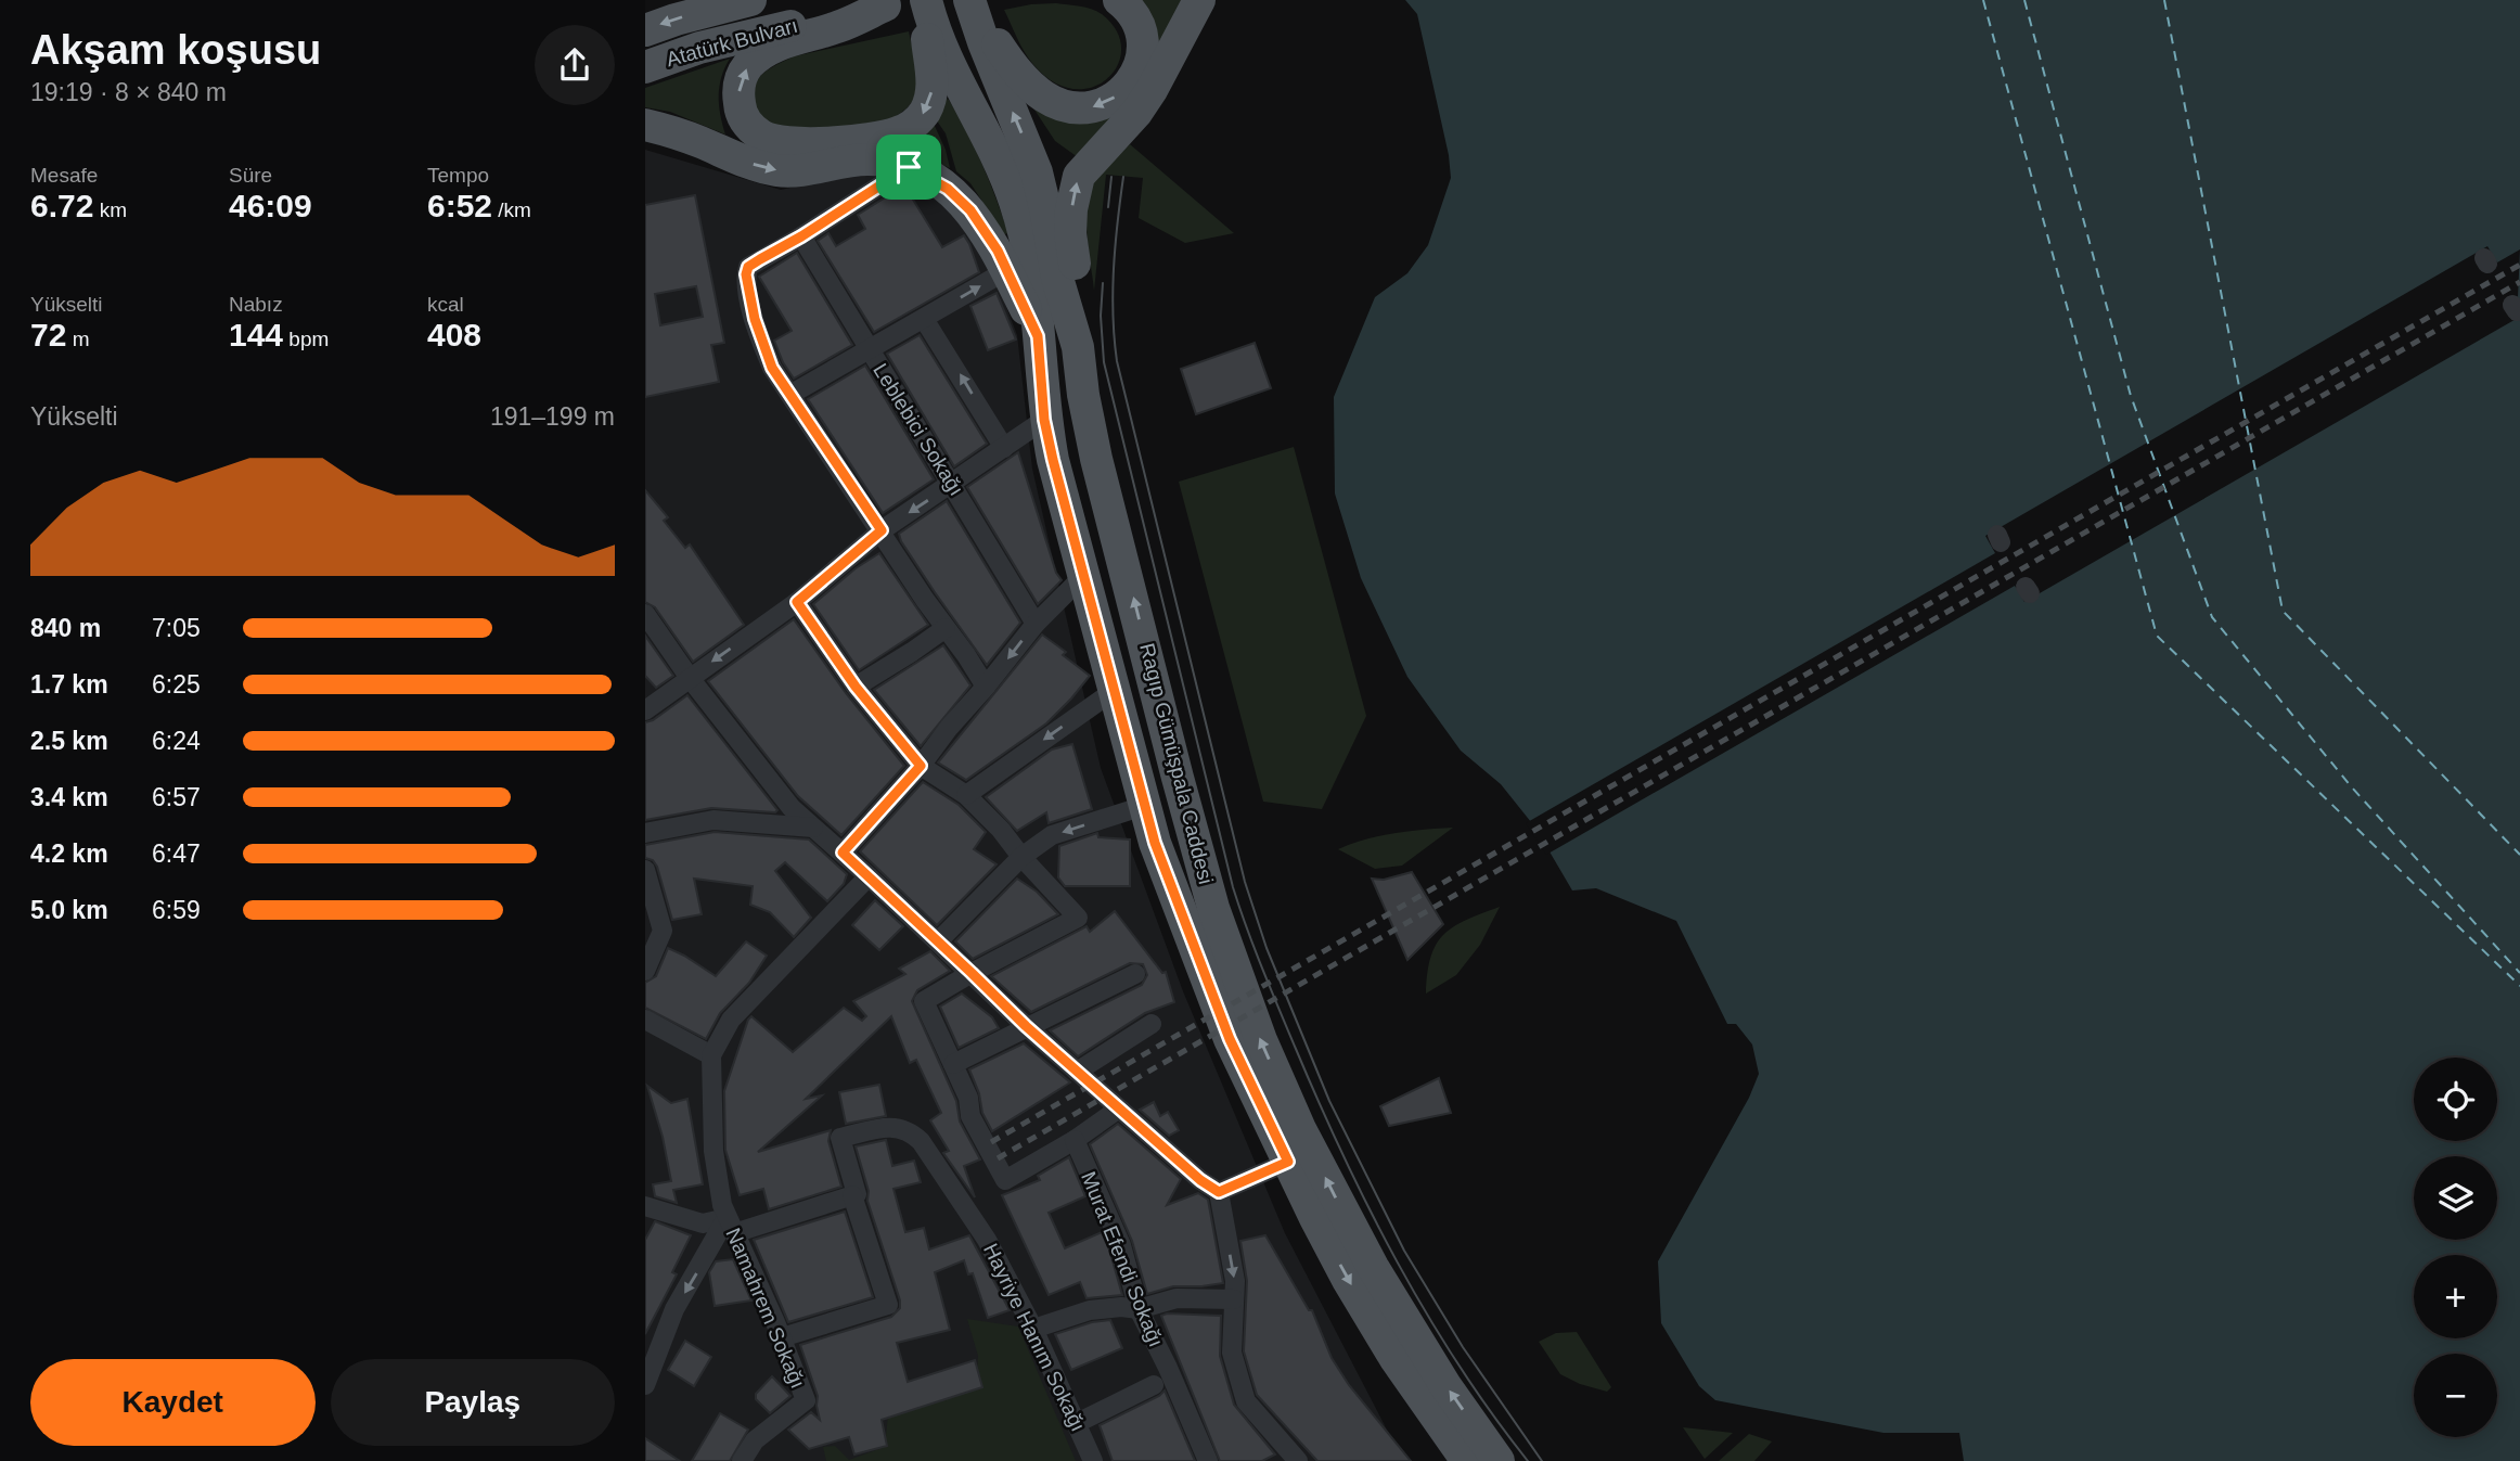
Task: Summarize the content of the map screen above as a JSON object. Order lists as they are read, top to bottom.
{
  "streets": {
    "main road": ["Atatürk Bulvarı", "Ragıp Gümüşpala Caddesi"],
    "street": [
      "Leblebici Sokağı",
      "Murat Efendi Sokağı",
      "Namahrem Sokağı",
      "Hayriye Hanım Sokağı"
    ]
  },
  "crossings": [
    ["Atatürk Bulvarı", "Ragıp Gümüşpala Caddesi"]
  ],
  "page": {
    "heading": ["Akşam koşusu", "19:19 · 8 × 840 m"],
    "stats": [
      ["Mesafe", "6.72 km"],
      ["Süre", "46:09"],
      ["Tempo", "6:52 /km"],
      ["Yükselti", "72 m"],
      ["Nabız", "144 bpm"],
      ["kcal", "408"]
    ],
    "chart": ["Yükselti", "191–199 m"],
    "list": [
      {
        "name": "840 m",
        "note": "7:05"
      },
      {
        "name": "1.7 km",
        "note": "6:25"
      },
      {
        "name": "2.5 km",
        "note": "6:24"
      },
      {
        "name": "3.4 km",
        "note": "6:57"
      },
      {
        "name": "4.2 km",
        "note": "6:47"
      },
      {
        "name": "5.0 km",
        "note": "6:59"
      }
    ],
    "map_buttons": ["+", "−"],
    "buttons": ["Kaydet", "Paylaş"]
  }
}
